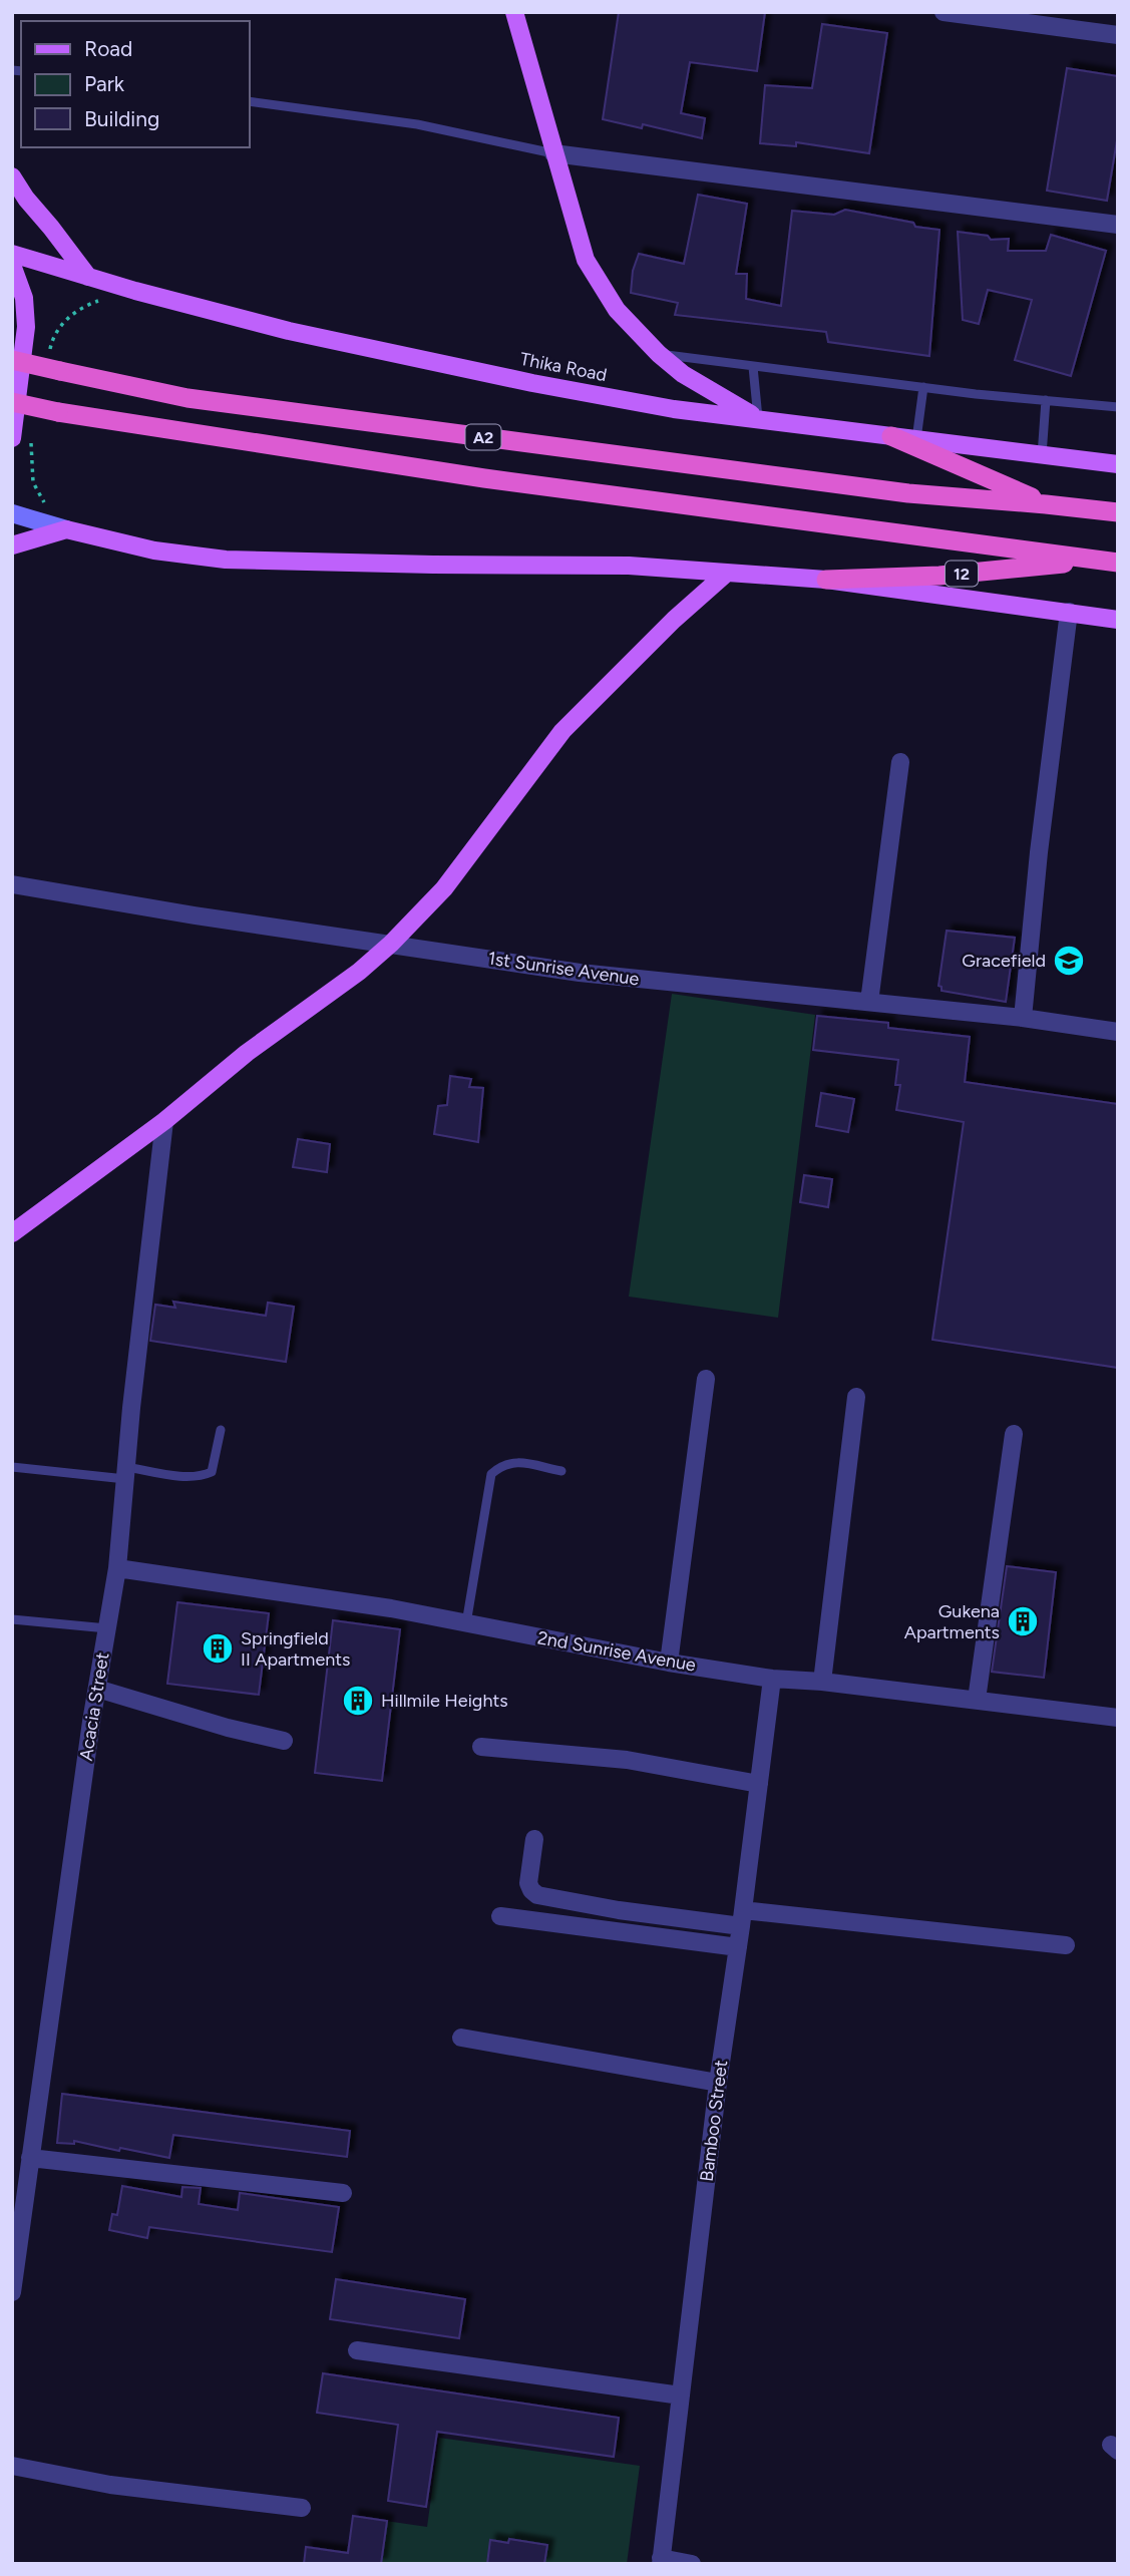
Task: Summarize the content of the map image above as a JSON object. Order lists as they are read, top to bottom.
{
  "streets": {
    "highway": ["A2", "12"],
    "main road": ["Thika Road"],
    "street": [
      "1st Sunrise Avenue",
      "2nd Sunrise Avenue",
      "Acacia Street",
      "Bamboo Street"
    ]
  },
  "crossings": [
    ["A2", "12"],
    ["2nd Sunrise Avenue", "Acacia Street"],
    ["2nd Sunrise Avenue", "Bamboo Street"]
  ],
  "places": {
    "school or university": ["Gracefield"],
    "building": ["Gukena Apartments", "Springfield II Apartments", "Hillmile Heights"]
  },
  "legend": ["Road", "Park", "Building"]
}
